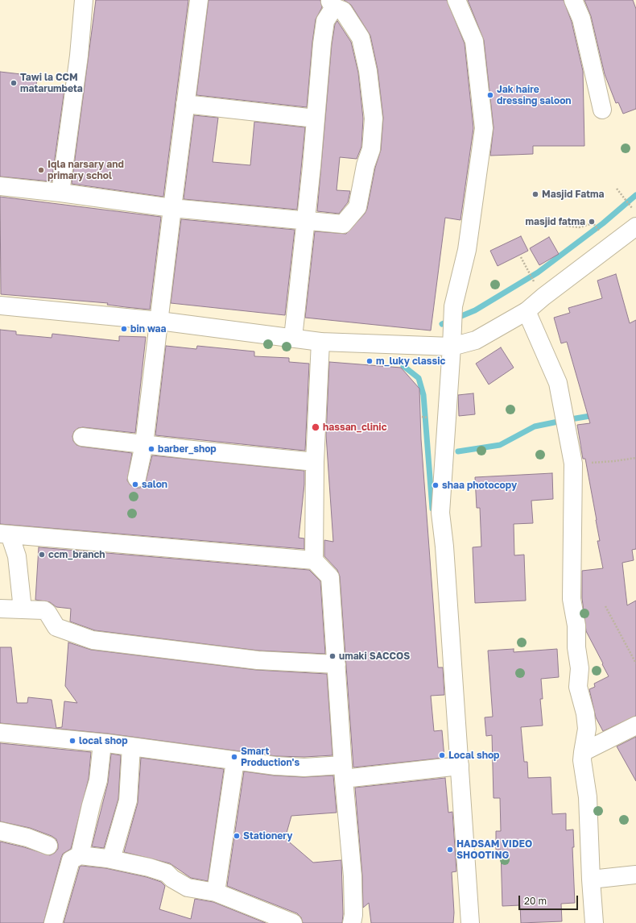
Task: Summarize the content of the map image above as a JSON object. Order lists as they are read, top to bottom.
{
  "places": [
    "Tawi la CCM matarumbeta",
    "Jak haire dressing saloon",
    "Iqla narsary and primary schol",
    "Masjid Fatma",
    "masjid fatma",
    "bin waa",
    "m_luky classic",
    "hassan_clinic",
    "barber_shop",
    "salon",
    "shaa photocopy",
    "ccm_branch",
    "umaki SACCOS",
    "local shop",
    "Local shop",
    "Smart Production's",
    "Stationery",
    "HADSAM VIDEO SHOOTING"
  ],
  "scale_bar": "20 m"
}
